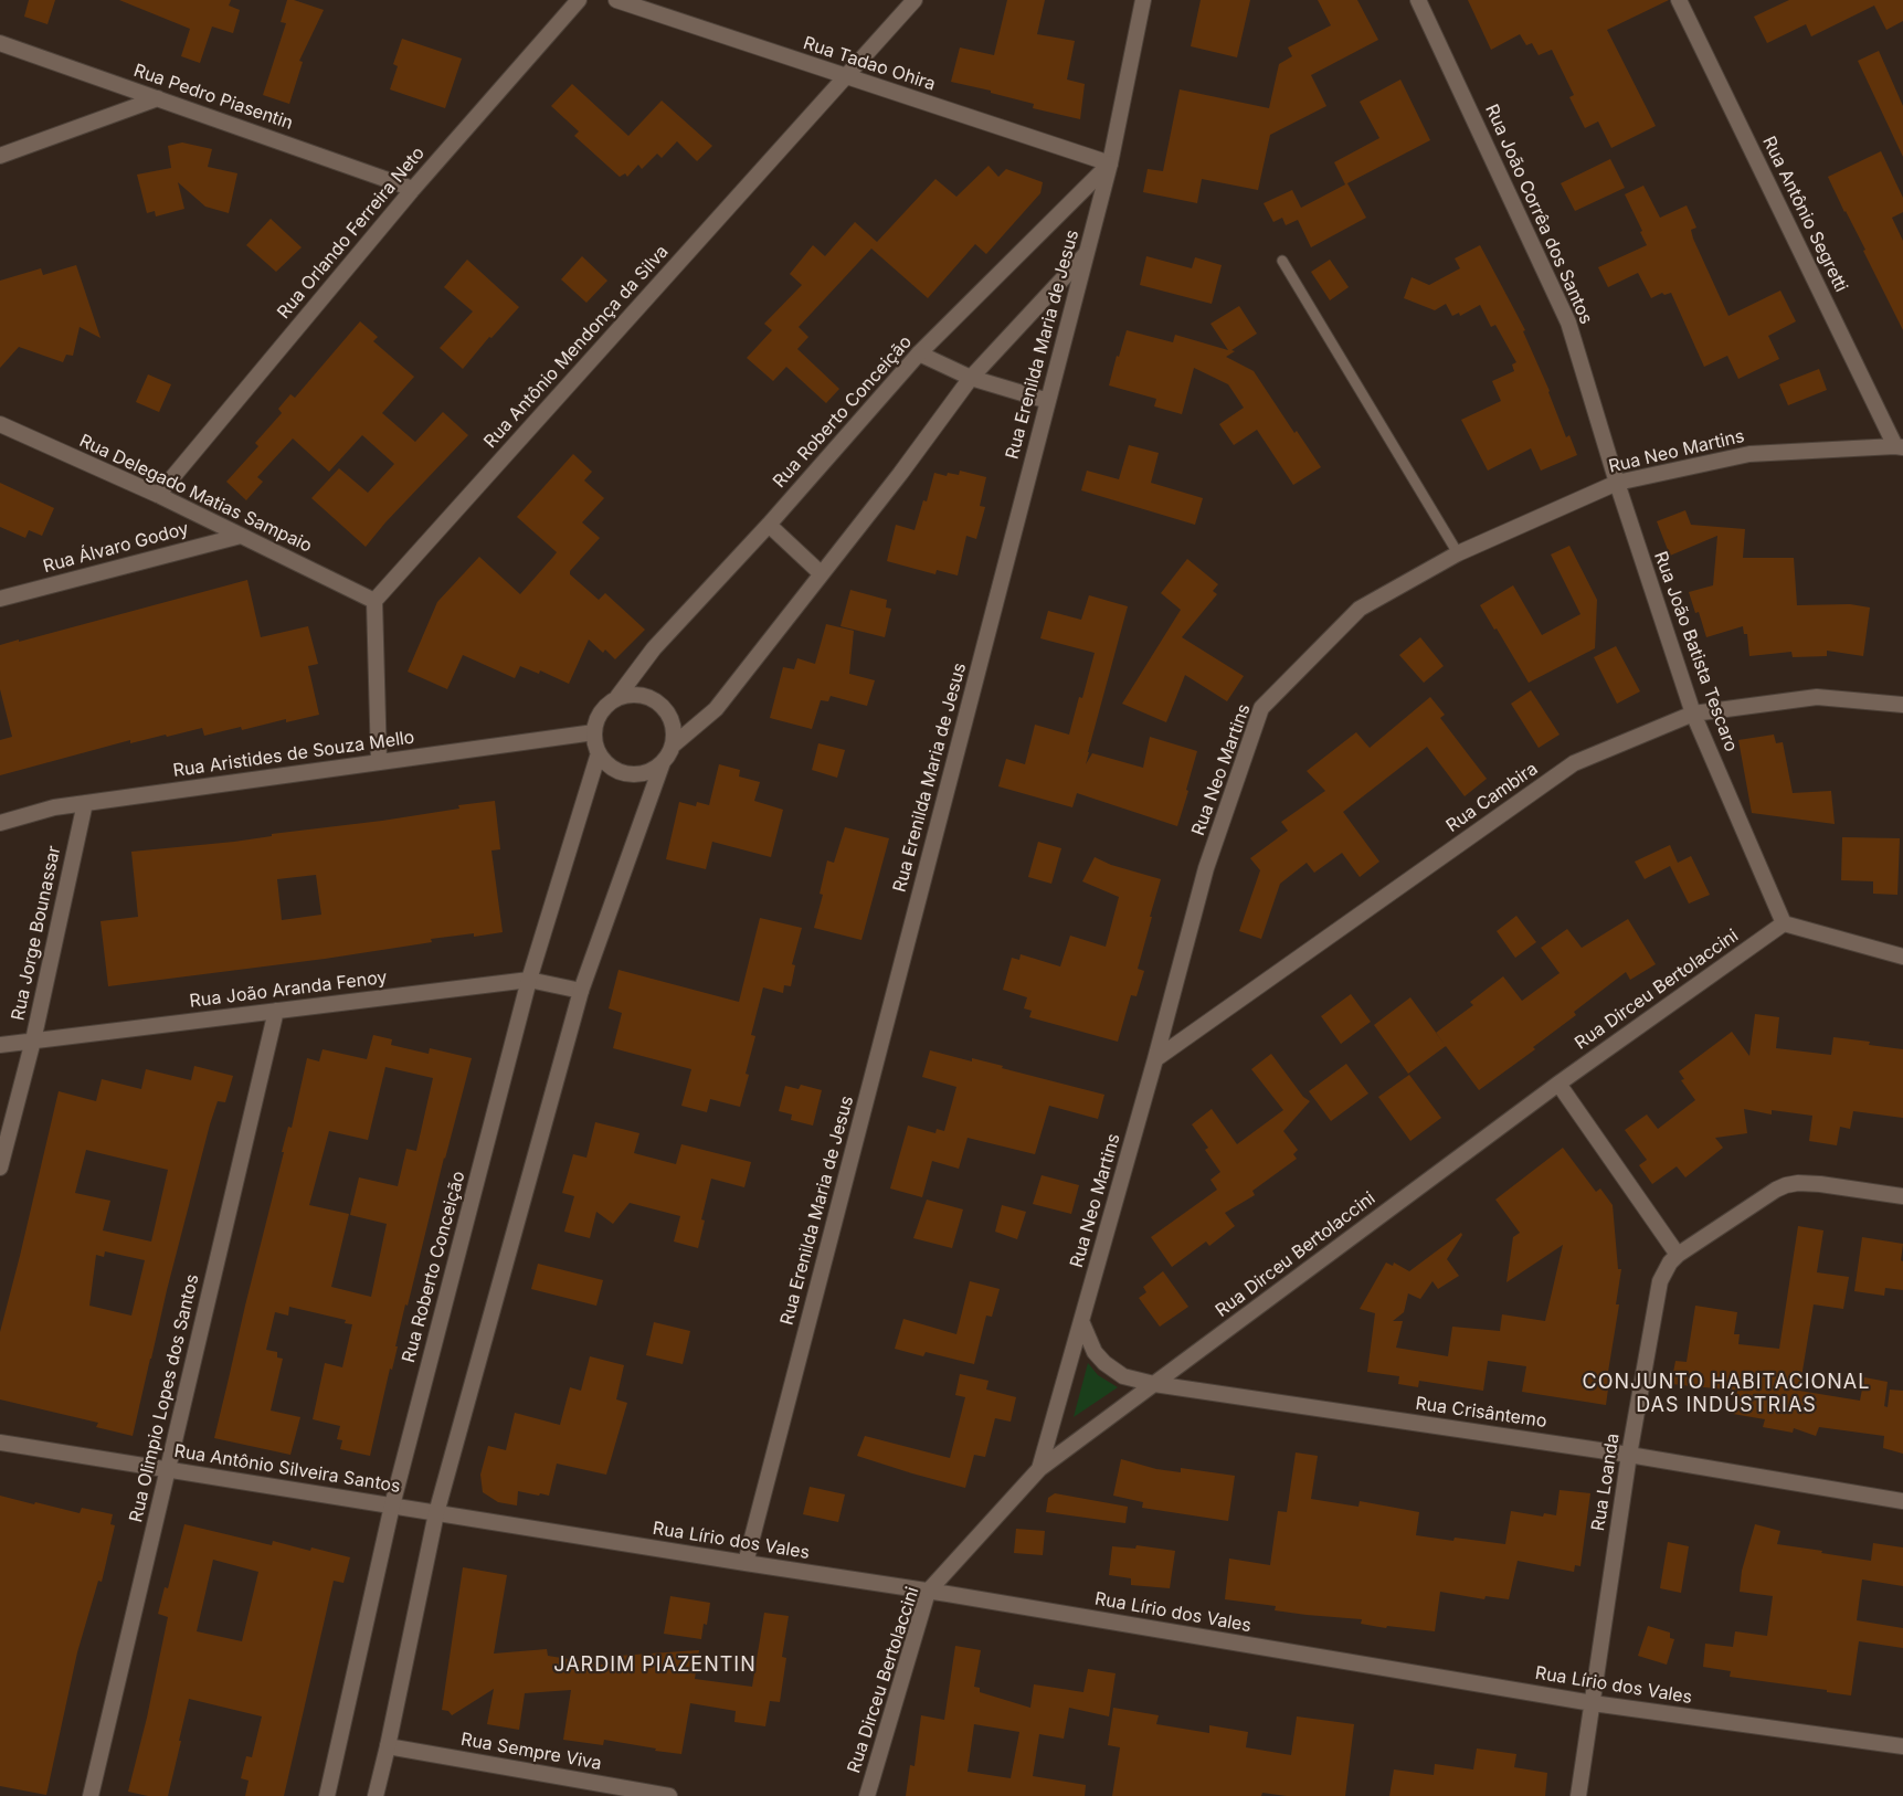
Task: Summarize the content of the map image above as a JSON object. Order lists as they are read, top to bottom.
{
  "streets": {
    "street": [
      "Rua Tadao Ohira",
      "Rua Pedro Piasentin",
      "Rua João Corrêa dos Santos",
      "Rua Antônio Segretti",
      "Rua Orlando Ferreira Neto",
      "Rua Erenilda Maria de Jesus",
      "Rua Antônio Mendonça da Silva",
      "Rua Roberto Conceição",
      "Rua Neo Martins",
      "Rua Delegado Matias Sampaio",
      "Rua Álvaro Godoy",
      "Rua João Batista Tescaro",
      "Rua Aristides de Souza Mello",
      "Rua Cambira",
      "Rua Jorge Bounassar",
      "Rua João Aranda Fenoy",
      "Rua Dirceu Bertolaccini",
      "Rua Olimpio Lopes dos Santos",
      "Rua Crisântemo",
      "Rua Antônio Silveira Santos",
      "Rua Loanda",
      "Rua Lírio dos Vales",
      "Rua Sempre Viva"
    ]
  },
  "crossings": [
    ["Rua Tadao Ohira", "Rua Erenilda Maria de Jesus"],
    ["Rua Tadao Ohira", "Rua Antônio Mendonça da Silva"],
    ["Rua Tadao Ohira", "Rua Roberto Conceição"],
    ["Rua Pedro Piasentin", "Rua Orlando Ferreira Neto"],
    ["Rua João Corrêa dos Santos", "Rua Neo Martins"],
    ["Rua João Corrêa dos Santos", "Rua João Batista Tescaro"],
    ["Rua Antônio Segretti", "Rua Neo Martins"],
    ["Rua Orlando Ferreira Neto", "Rua Delegado Matias Sampaio"],
    ["Rua Erenilda Maria de Jesus", "Rua Roberto Conceição"],
    ["Rua Erenilda Maria de Jesus", "Rua Lírio dos Vales"],
    ["Rua Antônio Mendonça da Silva", "Rua Delegado Matias Sampaio"],
    ["Rua Roberto Conceição", "Rua Aristides de Souza Mello"],
    ["Rua Roberto Conceição", "Rua João Aranda Fenoy"],
    ["Rua Roberto Conceição", "Rua Antônio Silveira Santos"],
    ["Rua Neo Martins", "Rua João Batista Tescaro"],
    ["Rua Neo Martins", "Rua Cambira"],
    ["Rua Neo Martins", "Rua Dirceu Bertolaccini"],
    ["Rua Neo Martins", "Rua Crisântemo"],
    ["Rua Delegado Matias Sampaio", "Rua Álvaro Godoy"],
    ["Rua João Batista Tescaro", "Rua Cambira"],
    ["Rua João Batista Tescaro", "Rua Dirceu Bertolaccini"],
    ["Rua Aristides de Souza Mello", "Rua Jorge Bounassar"],
    ["Rua Jorge Bounassar", "Rua João Aranda Fenoy"],
    ["Rua João Aranda Fenoy", "Rua Olimpio Lopes dos Santos"],
    ["Rua Dirceu Bertolaccini", "Rua Crisântemo"],
    ["Rua Dirceu Bertolaccini", "Rua Lírio dos Vales"],
    ["Rua Olimpio Lopes dos Santos", "Rua Antônio Silveira Santos"],
    ["Rua Crisântemo", "Rua Loanda"],
    ["Rua Antônio Silveira Santos", "Rua Lírio dos Vales"],
    ["Rua Loanda", "Rua Lírio dos Vales"]
  ],
  "districts": ["CONJUNTO HABITACIONAL DAS INDÚSTRIAS", "JARDIM PIAZENTIN"]
}
